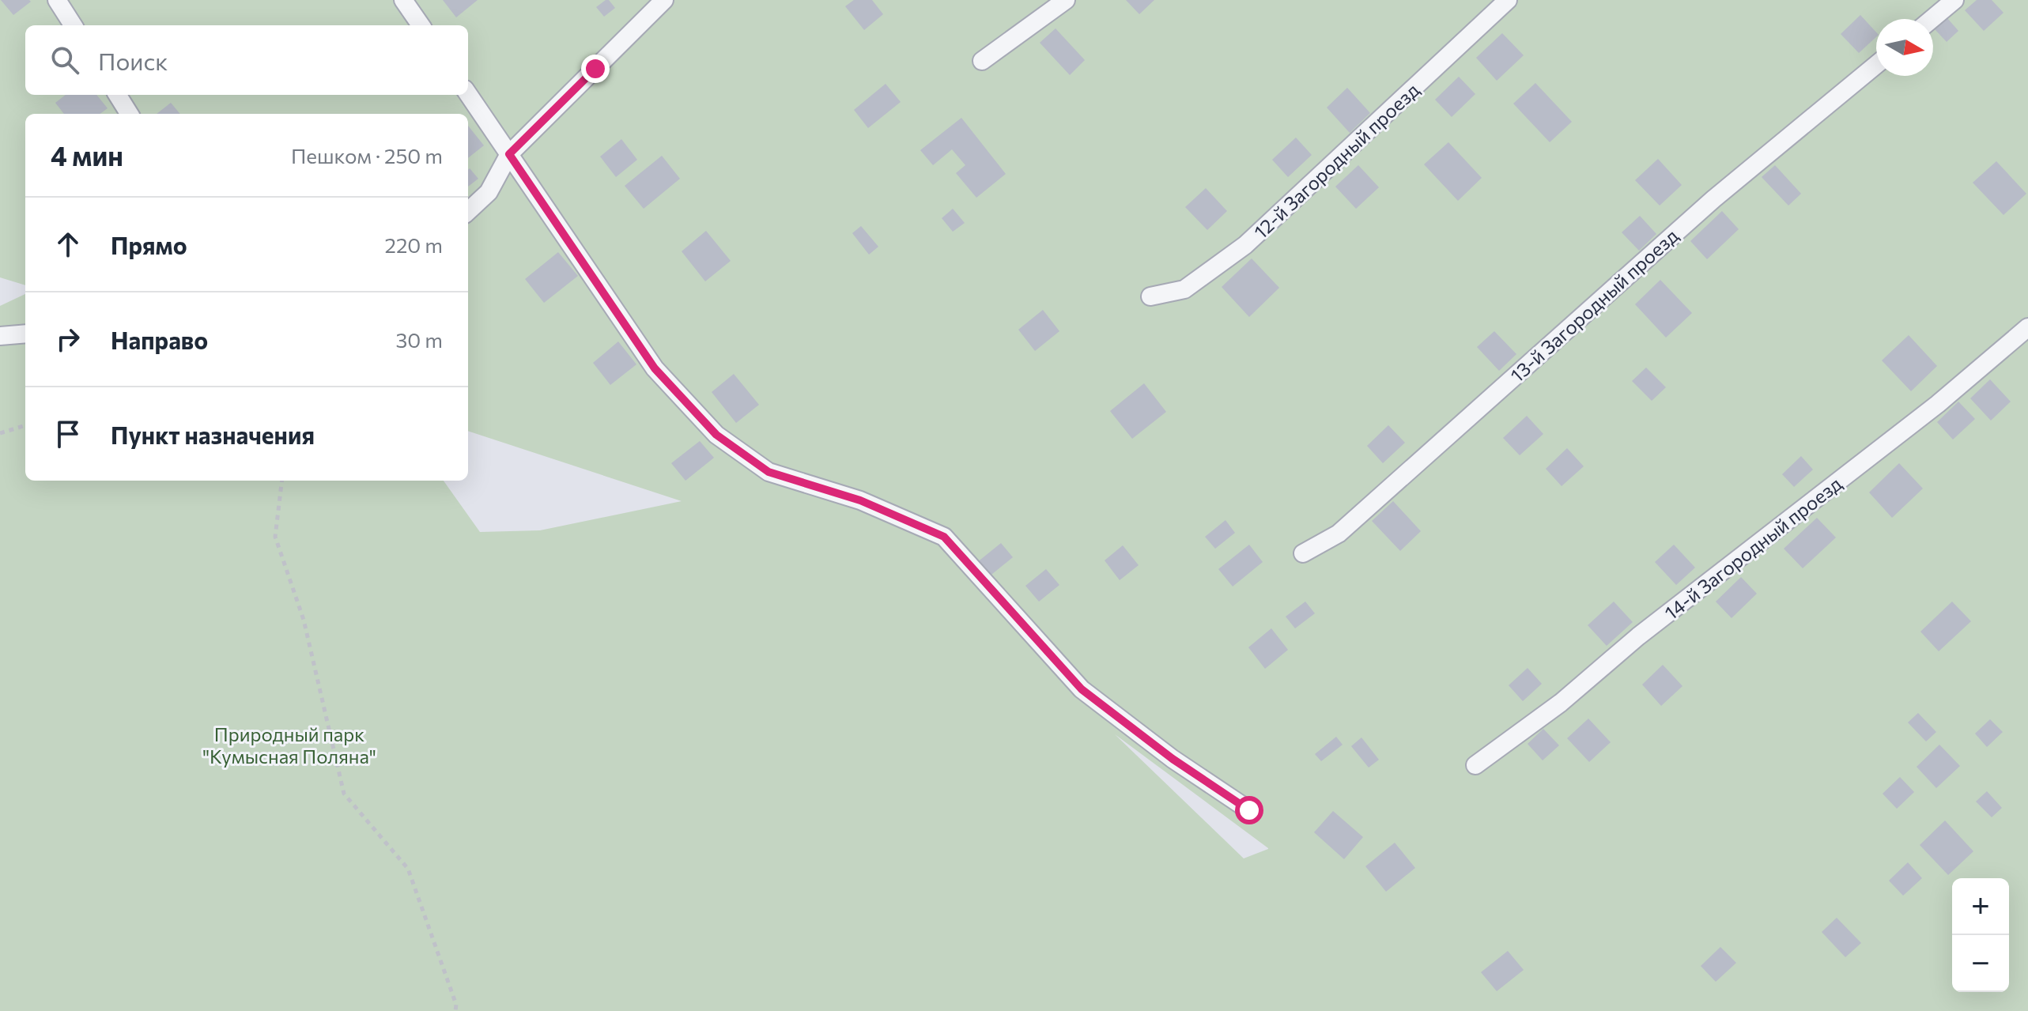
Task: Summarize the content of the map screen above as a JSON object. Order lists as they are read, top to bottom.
{
  "streets": {
    "lane": ["12-й Загородный проезд", "13-й Загородный проезд", "14-й Загородный проезд"]
  },
  "parks": ["Природный парк \"Кумысная Поляна\""],
  "north": "right",
  "page": {
    "search": "Поиск",
    "heading": ["4 мин", "Пешком · 250 m"],
    "list": [
      ["Прямо", "220 m"],
      ["Направо", "30 m"],
      "Пункт назначения"
    ],
    "map_buttons": ["+", "−"]
  }
}
